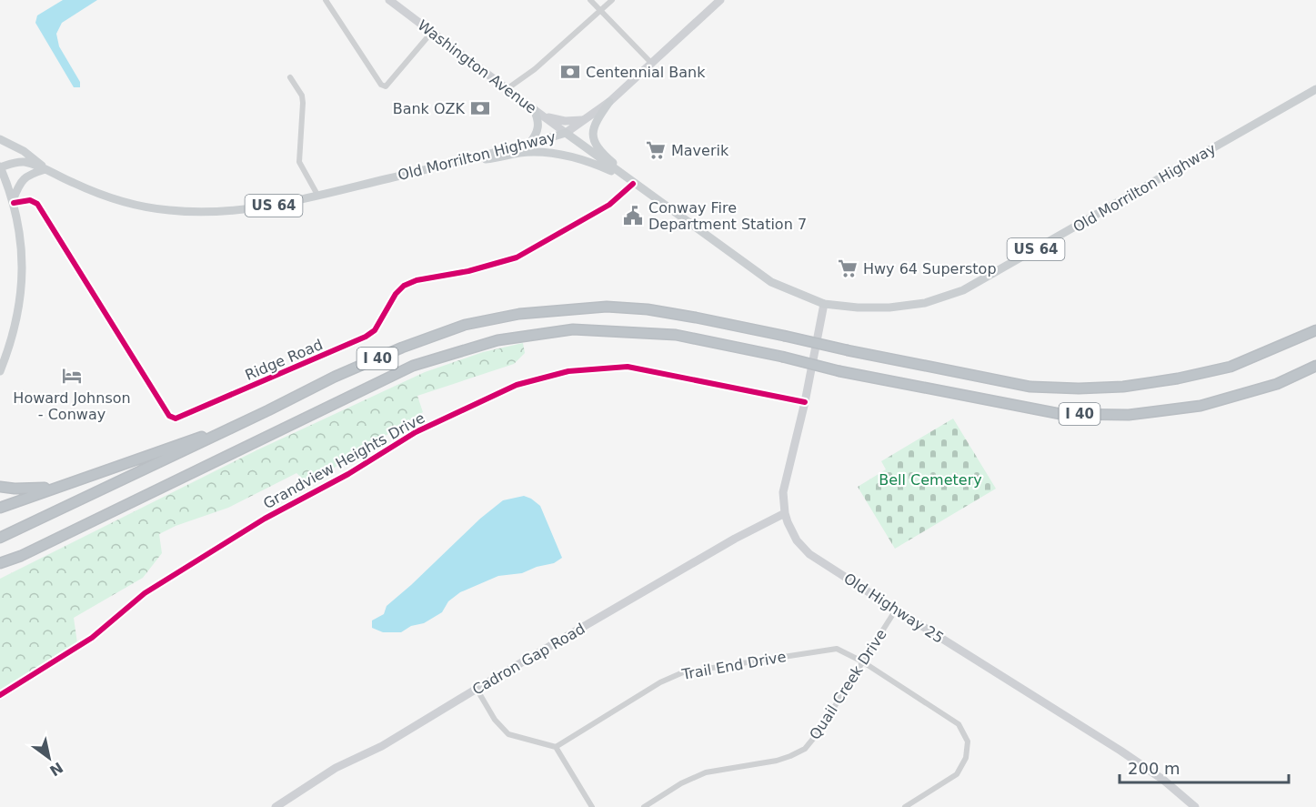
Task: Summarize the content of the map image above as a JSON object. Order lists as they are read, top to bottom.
{
  "streets": {
    "highway": ["I 40"],
    "main road": ["Old Morrilton Highway", "US 64"],
    "street": [
      "Washington Avenue",
      "Ridge Road",
      "Grandview Heights Drive",
      "Old Highway 25",
      "Cadron Gap Road",
      "Trail End Drive",
      "Quail Creek Drive"
    ]
  },
  "crossings": [
    ["Washington Avenue", "Old Morrilton Highway"],
    ["Old Morrilton Highway", "US 64"],
    ["Old Morrilton Highway", "Ridge Road"],
    ["Old Morrilton Highway", "Old Highway 25"],
    ["Grandview Heights Drive", "Old Highway 25"],
    ["Old Highway 25", "Cadron Gap Road"],
    ["Old Highway 25", "Quail Creek Drive"],
    ["Trail End Drive", "Quail Creek Drive"]
  ],
  "parks": ["Bell Cemetery"],
  "places": {
    "bank": ["Centennial Bank", "Bank OZK"],
    "supermarket": ["Maverik", "Hwy 64 Superstop"],
    "public building": ["Conway Fire Department Station 7"],
    "hotel": ["Howard Johnson - Conway"]
  },
  "scale_bar": "200 m",
  "north": "bottom right"
}
